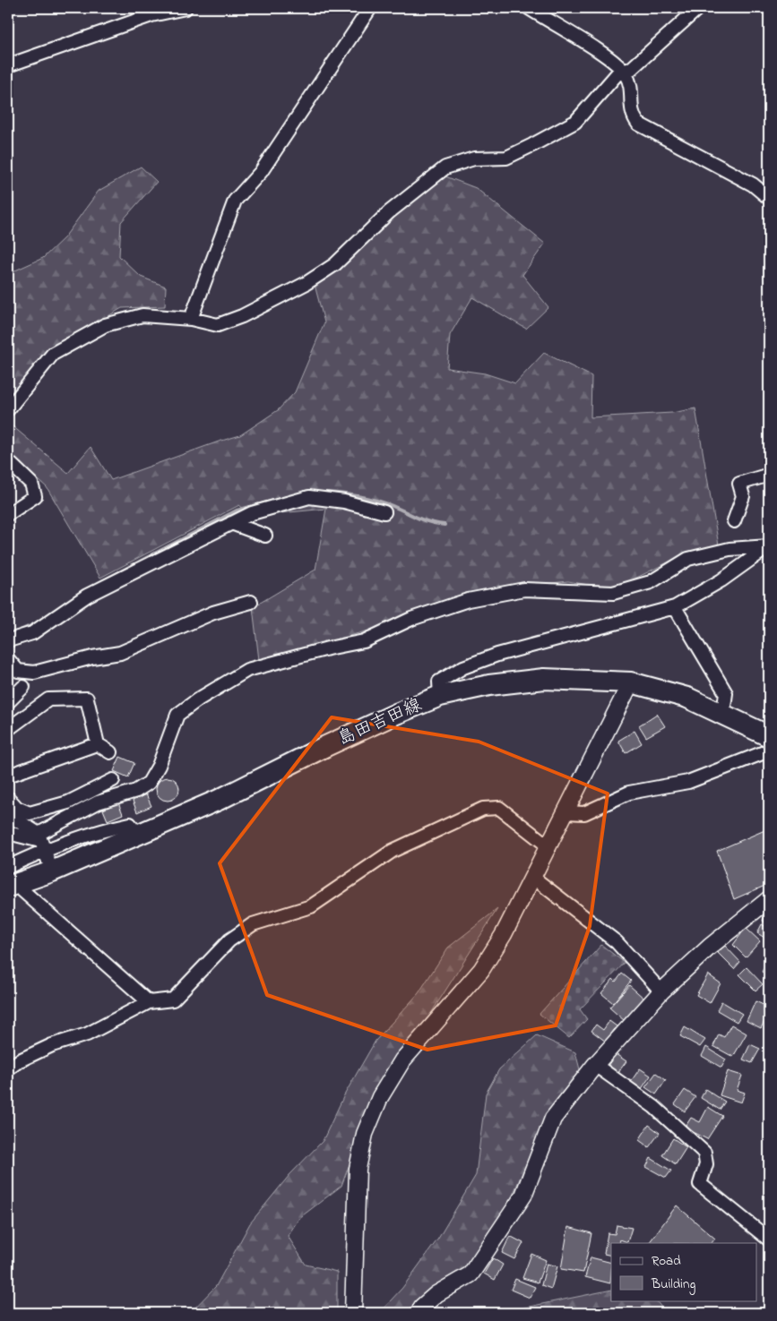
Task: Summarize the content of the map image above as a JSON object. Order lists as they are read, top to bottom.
{
  "streets": {
    "main road": ["島田吉田線"]
  },
  "legend": ["Road", "Building"]
}
